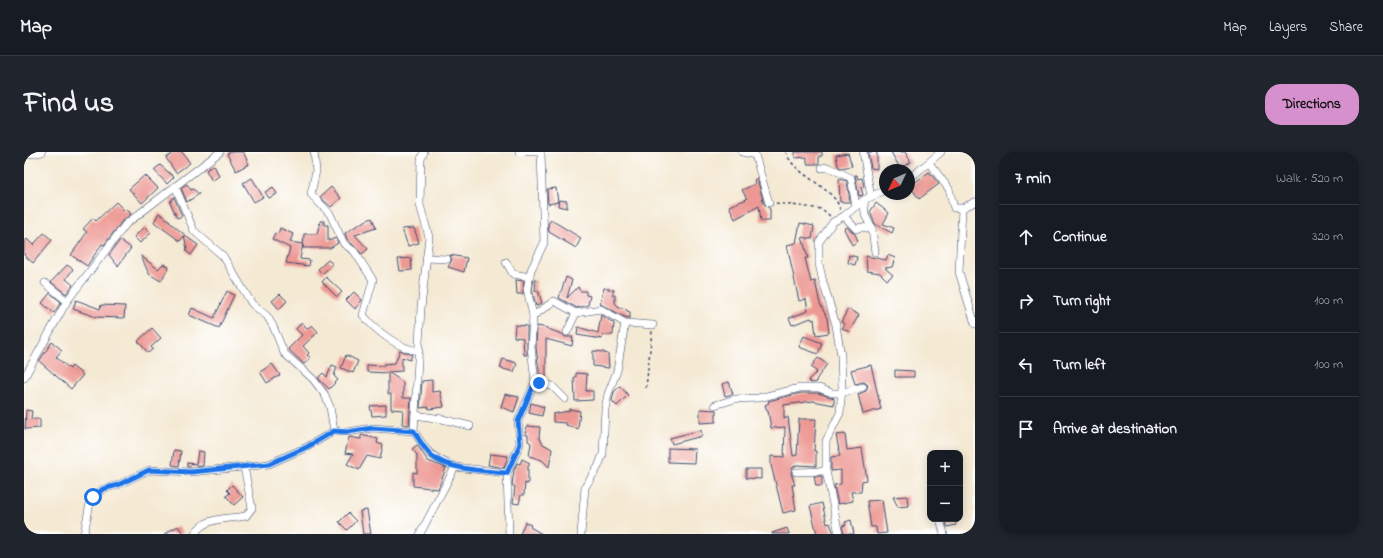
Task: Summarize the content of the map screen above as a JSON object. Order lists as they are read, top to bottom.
{
  "north": "bottom left",
  "page": {
    "header": "Map",
    "nav": ["Map", "Layers", "Share"],
    "title": "Find us",
    "buttons": "Directions",
    "heading": ["7 min", "Walk · 520 m"],
    "list": [
      ["Continue", "320 m"],
      ["Turn right", "100 m"],
      ["Turn left", "100 m"],
      "Arrive at destination"
    ],
    "map_buttons": ["+", "−"]
  }
}
